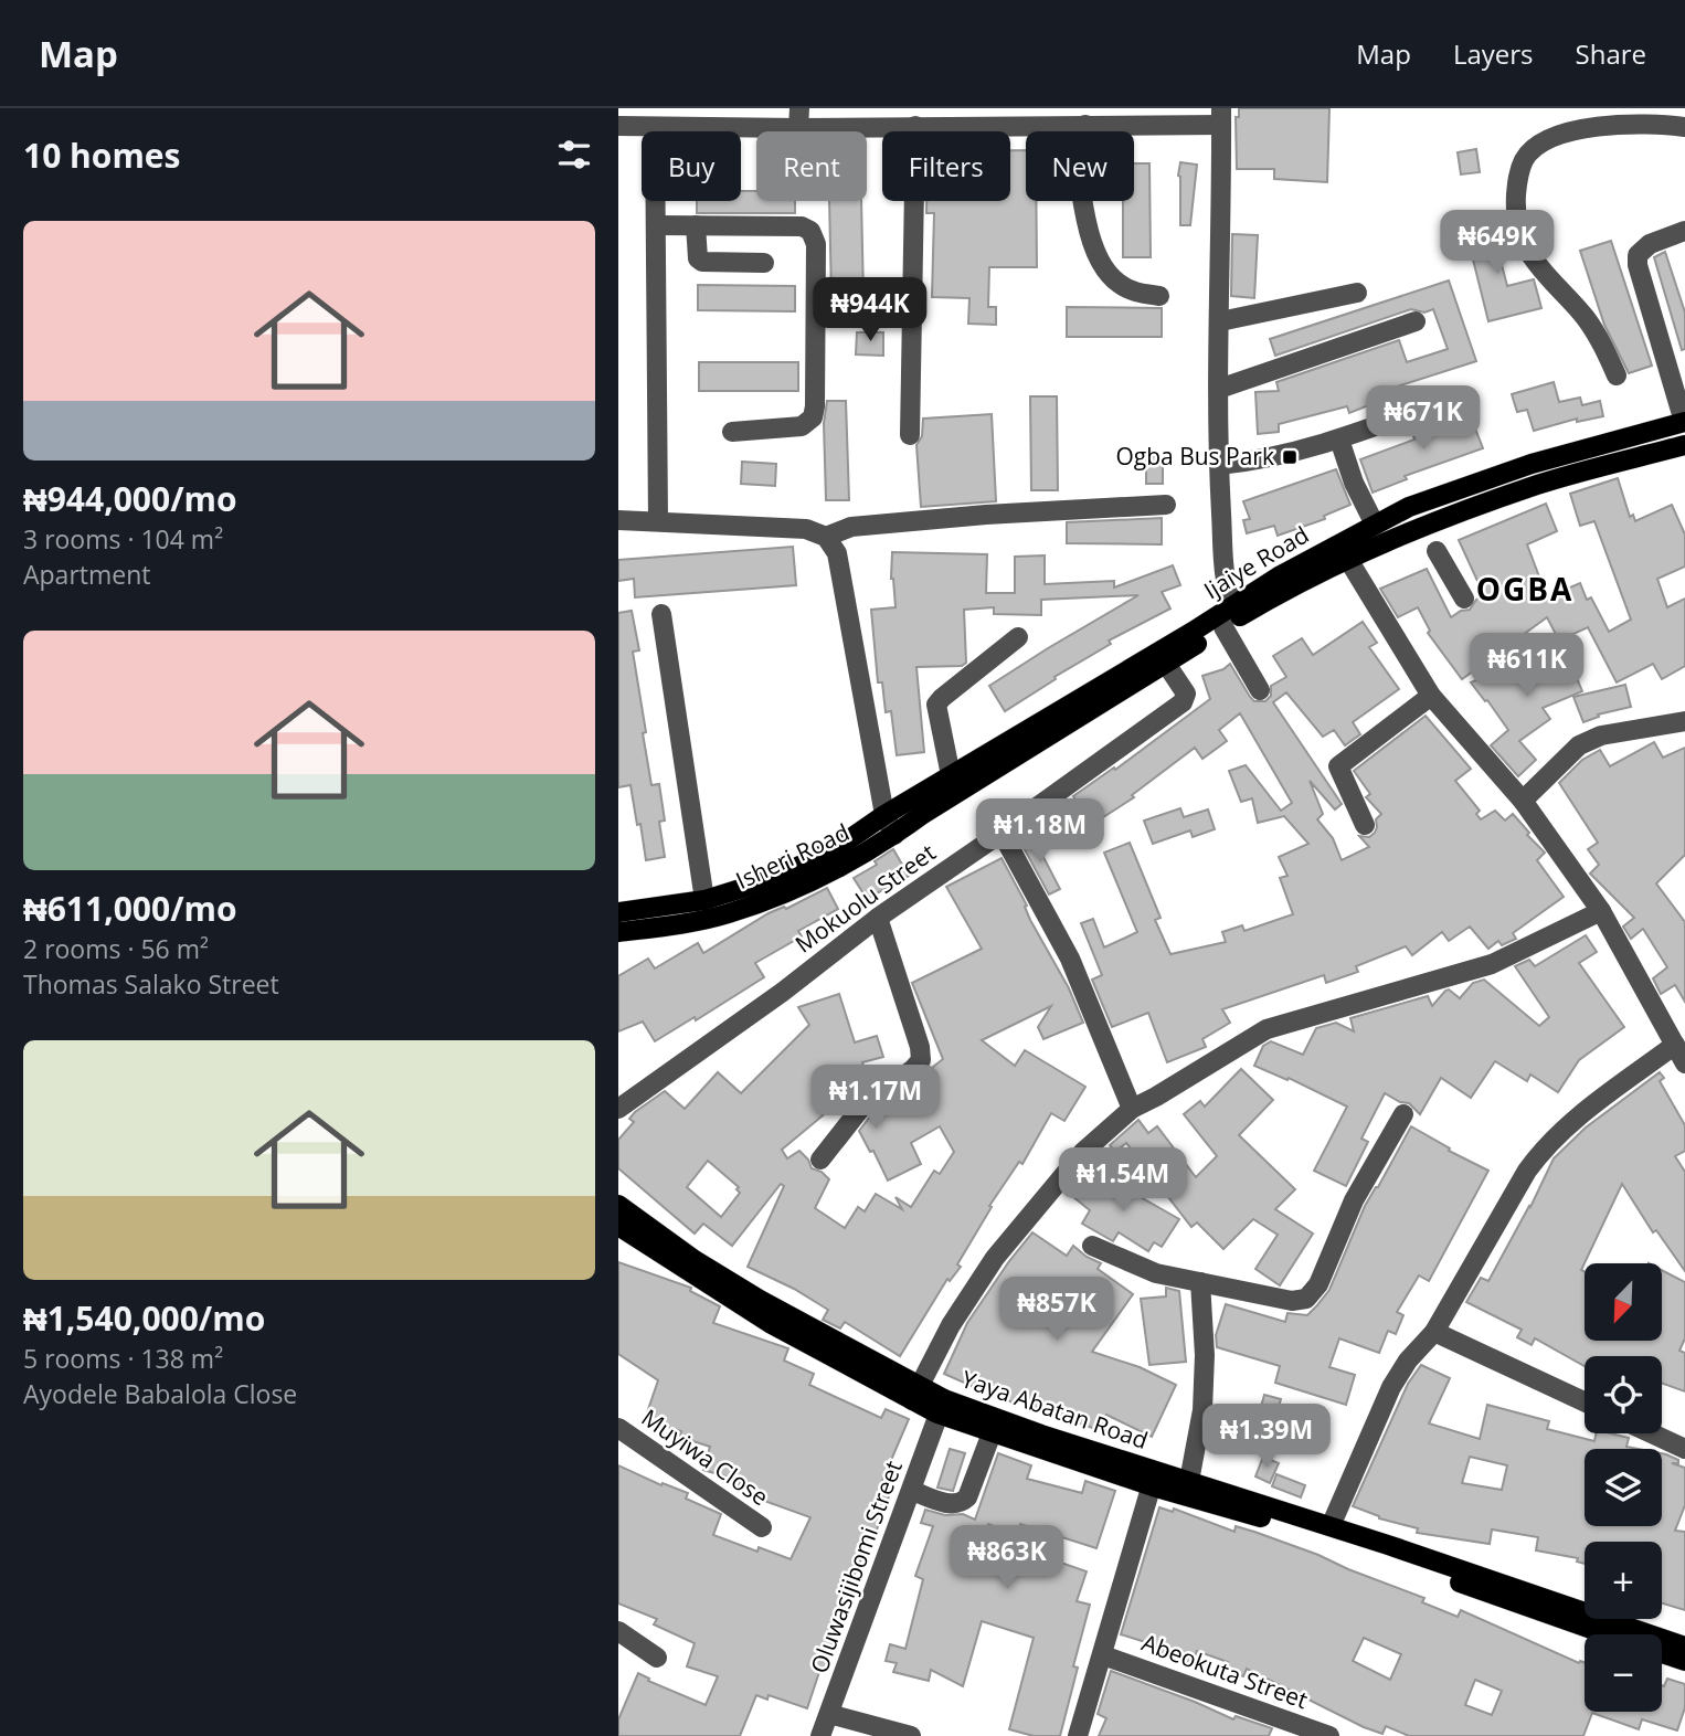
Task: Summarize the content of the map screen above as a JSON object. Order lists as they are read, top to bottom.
{
  "streets": {
    "main road": ["Ijaiye Road", "Isheri Road", "Yaya Abatan Road"],
    "street": [
      "Mokuolu Street",
      "Muyiwa Close",
      "Oluwasijibomi Street",
      "Abeokuta Street"
    ]
  },
  "crossings": [
    ["Ijaiye Road", "Isheri Road"],
    ["Ijaiye Road", "Mokuolu Street"],
    ["Yaya Abatan Road", "Oluwasijibomi Street"]
  ],
  "districts": ["OGBA"],
  "places": {
    "transit": ["Ogba Bus Park"]
  },
  "north": "bottom left",
  "page": {
    "header": "Map",
    "nav": ["Map", "Layers", "Share"],
    "heading": "10 homes",
    "chip": [
      "Buy",
      "Rent",
      "Filters",
      "New"
    ],
    "list": [
      {
        "name": "₦944,000/mo",
        "note": "3 rooms · 104 m² · Apartment"
      },
      {
        "name": "₦611,000/mo",
        "note": "2 rooms · 56 m² · Thomas Salako Street"
      },
      {
        "name": "₦1,540,000/mo",
        "note": "5 rooms · 138 m² · Ayodele Babalola Close"
      }
    ],
    "price": [
      "₦649K",
      "₦944K",
      "₦671K",
      "₦611K",
      "₦1.18M",
      "₦1.17M",
      "₦1.54M",
      "₦857K",
      "₦1.39M",
      "₦863K"
    ],
    "map_buttons": ["+", "−"]
  }
}
